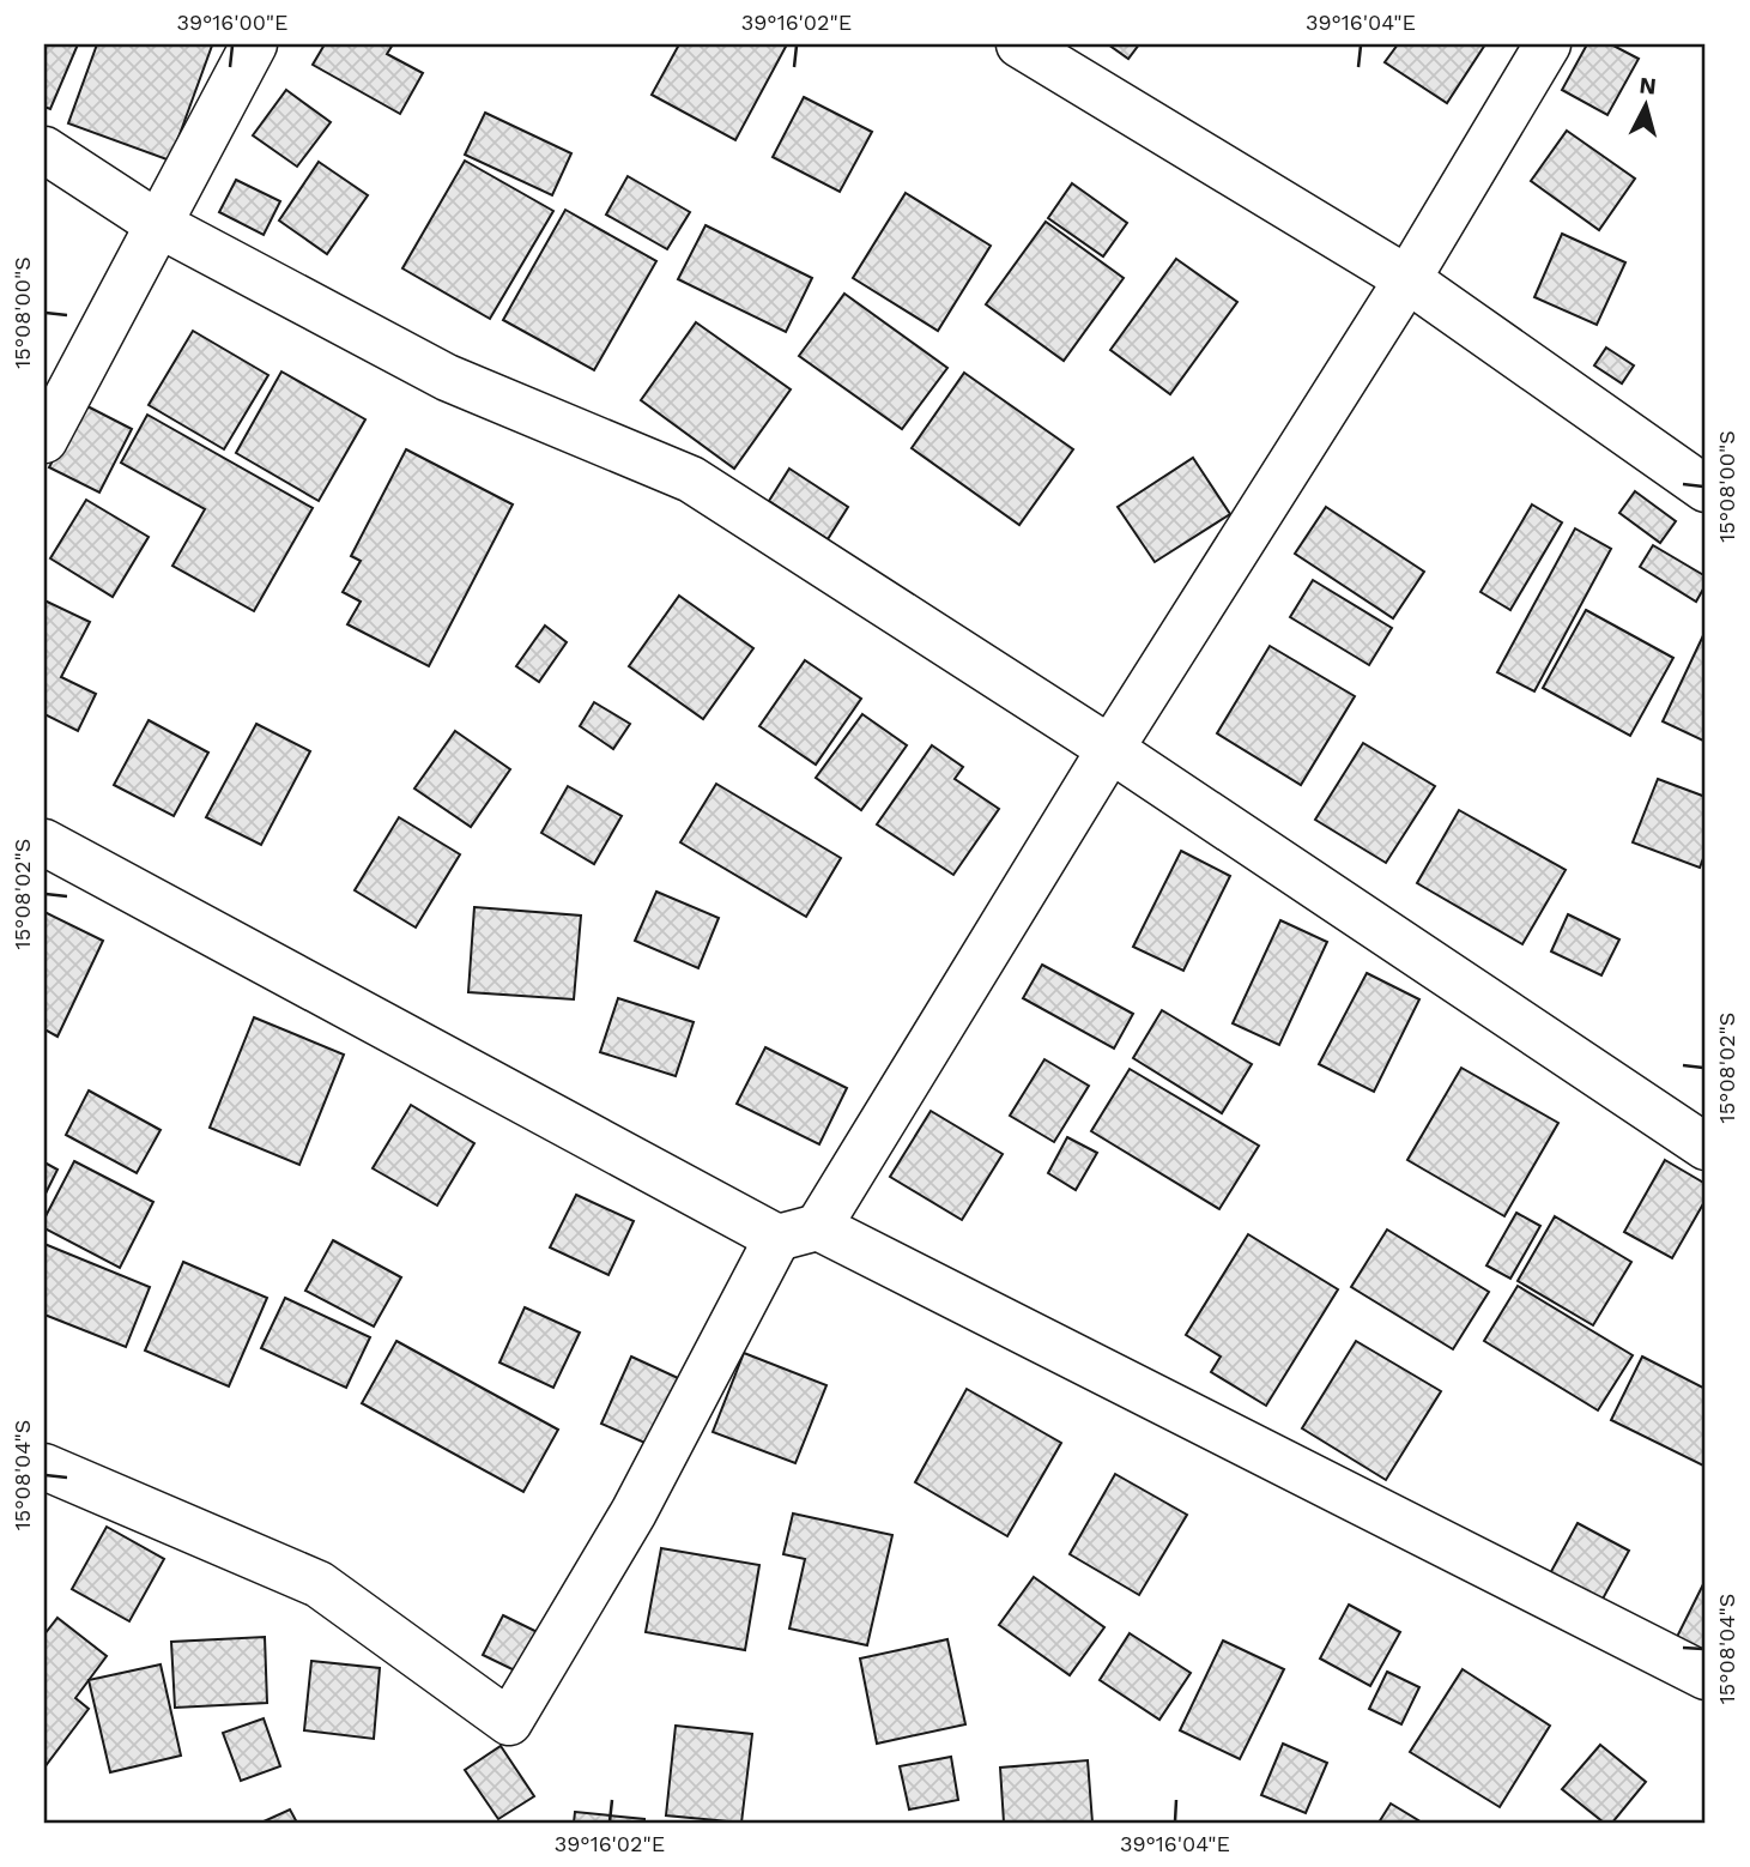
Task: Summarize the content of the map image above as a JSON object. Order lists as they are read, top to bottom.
{
  "north": "top",
  "coordinates": [
    "39°16'00\"E",
    "39°16'02\"E",
    "39°16'04\"E",
    "15°08'00\"S",
    "15°08'02\"S",
    "15°08'04\"S"
  ]
}
